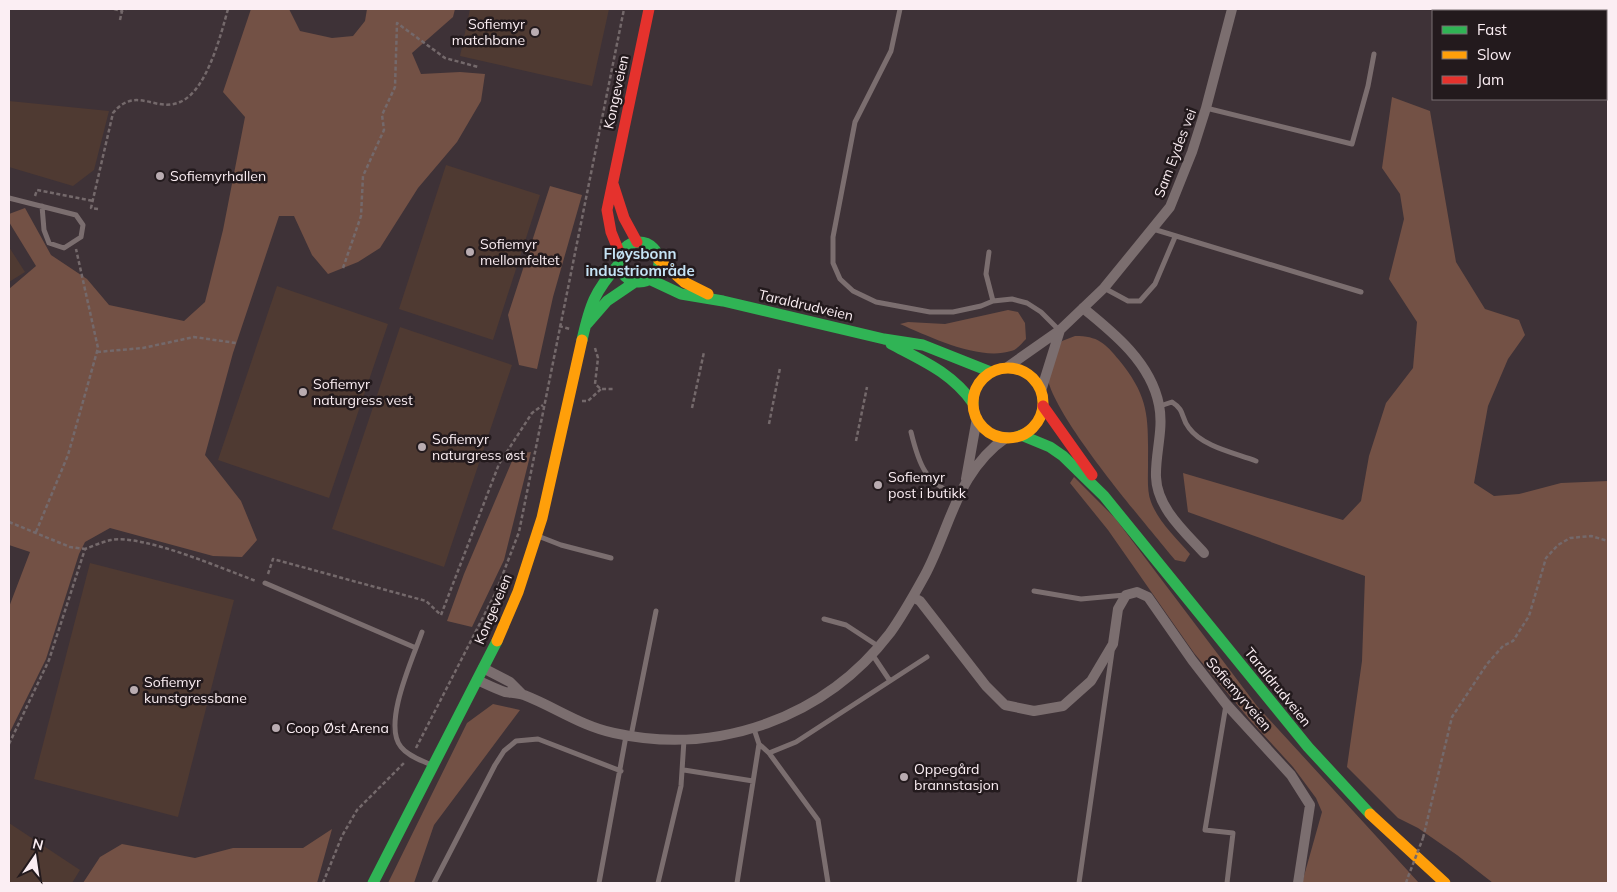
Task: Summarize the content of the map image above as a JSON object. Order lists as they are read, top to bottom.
{
  "streets": {
    "main road": ["Kongeveien", "Taraldrudveien"],
    "street": ["Sam Eydes vei", "Sofiemyrveien"]
  },
  "crossings": [
    ["Kongeveien", "Taraldrudveien"],
    ["Sam Eydes vei", "Taraldrudveien"]
  ],
  "districts": ["Fløysbonn industriområde"],
  "places": [
    "Sofiemyr matchbane",
    "Sofiemyrhallen",
    "Sofiemyr mellomfeltet",
    "Sofiemyr naturgress vest",
    "Sofiemyr naturgress øst",
    "Sofiemyr post i butikk",
    "Sofiemyr kunstgressbane",
    "Coop Øst Arena",
    "Oppegård brannstasjon"
  ],
  "legend": ["Fast", "Slow", "Jam"],
  "north": "top"
}
